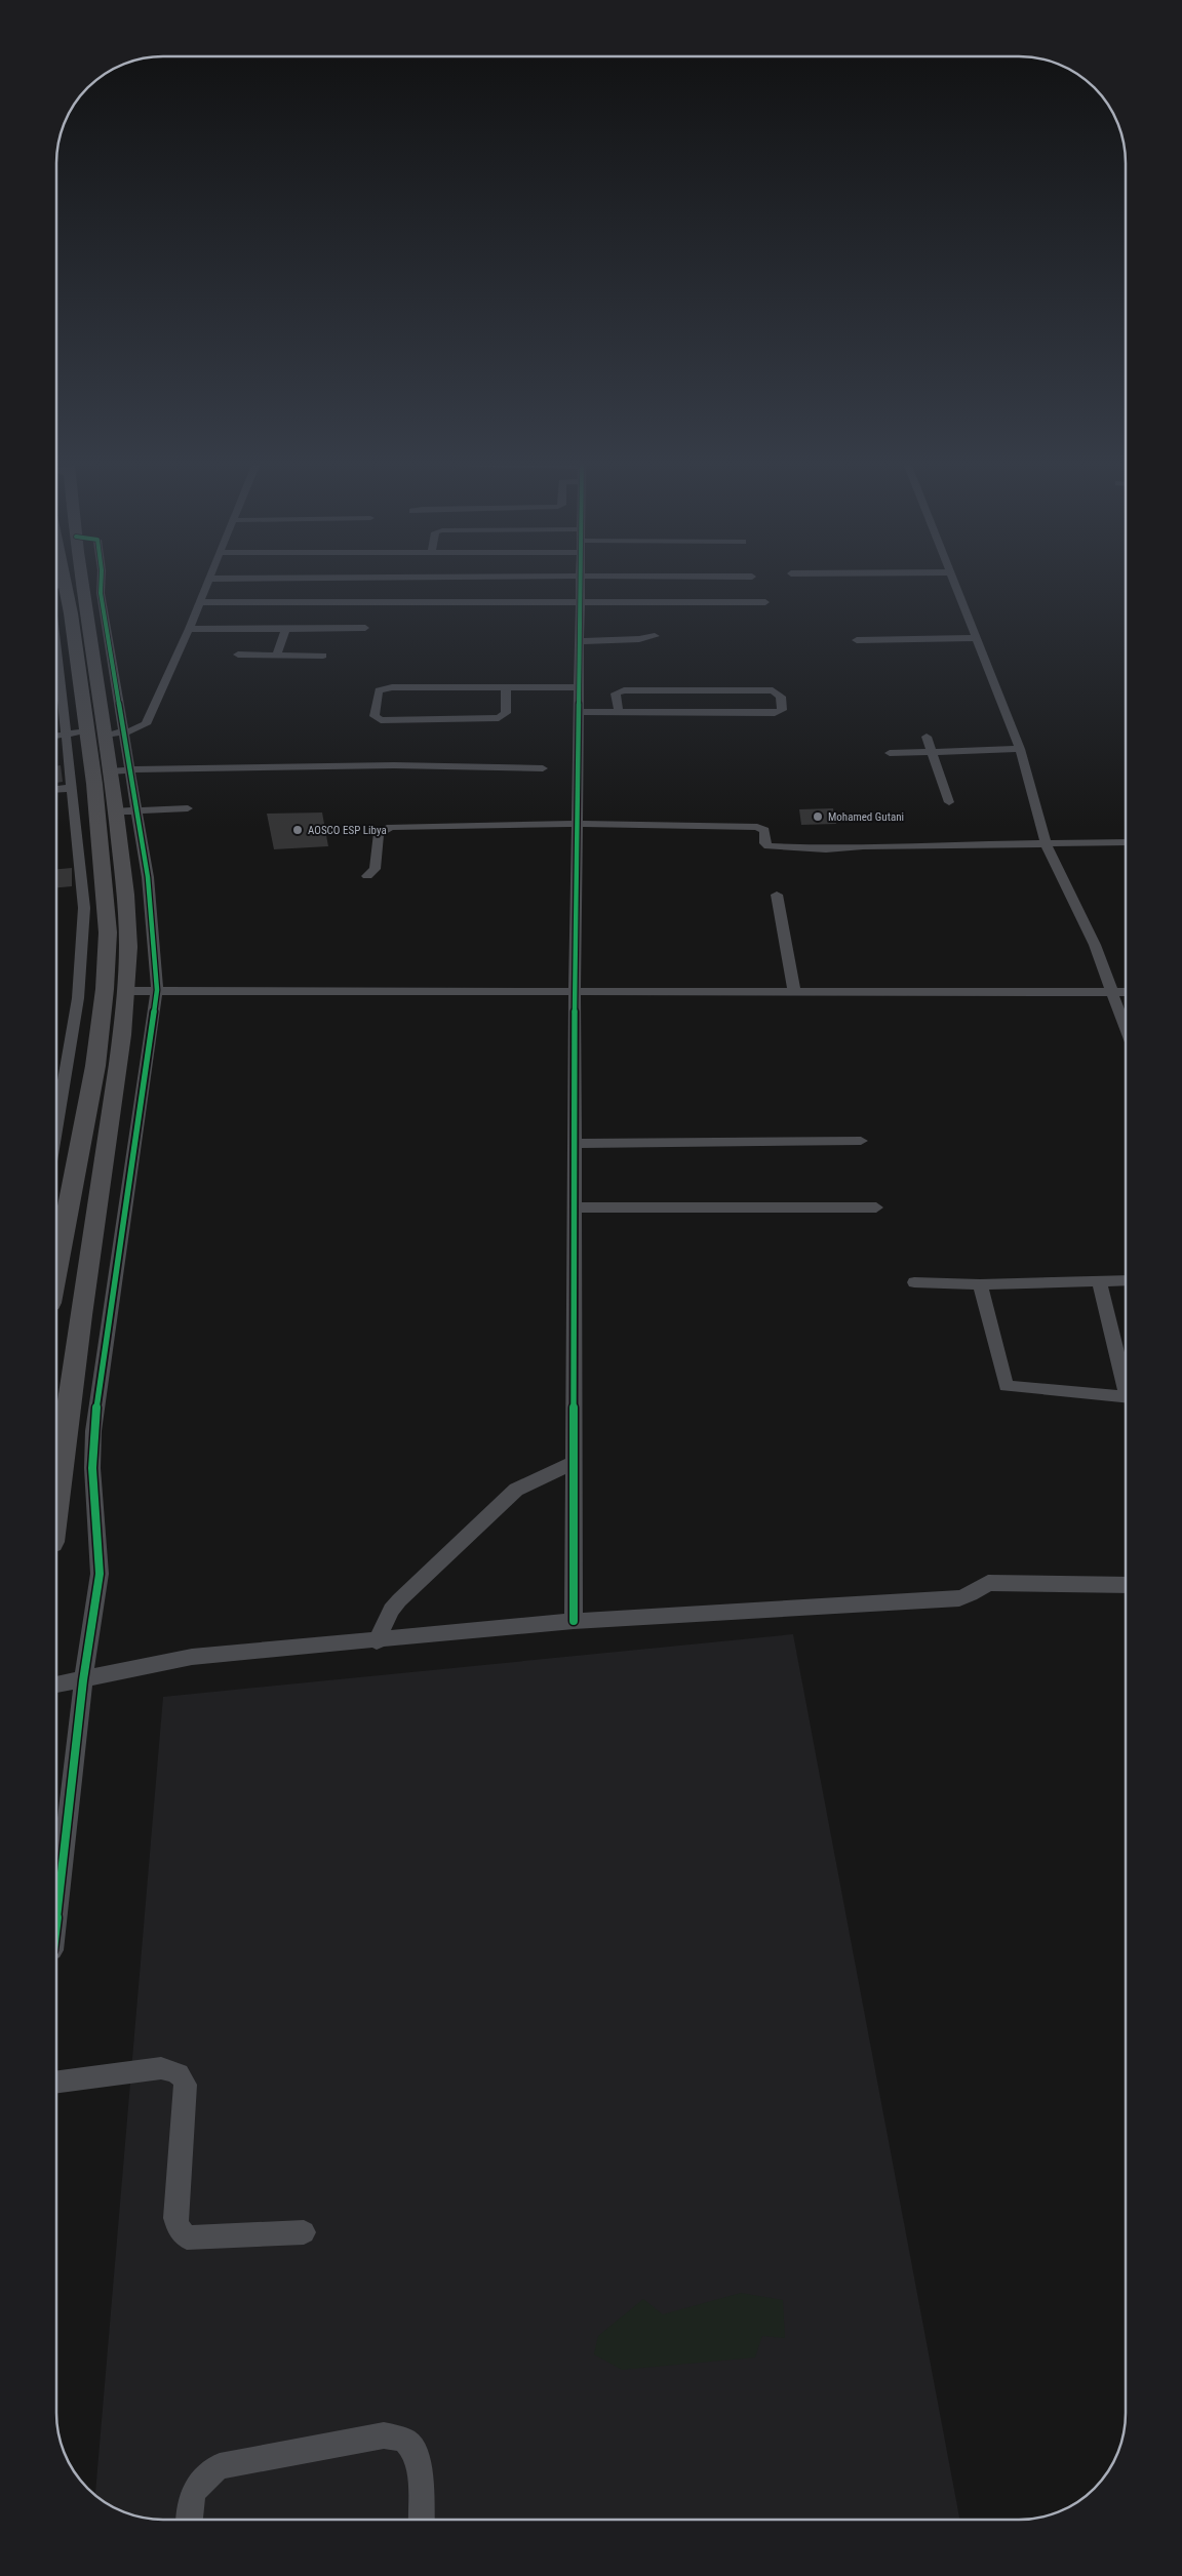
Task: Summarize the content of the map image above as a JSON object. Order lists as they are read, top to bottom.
{
  "places": ["Mohamed Gutani", "AOSCO ESP Libya"]
}
